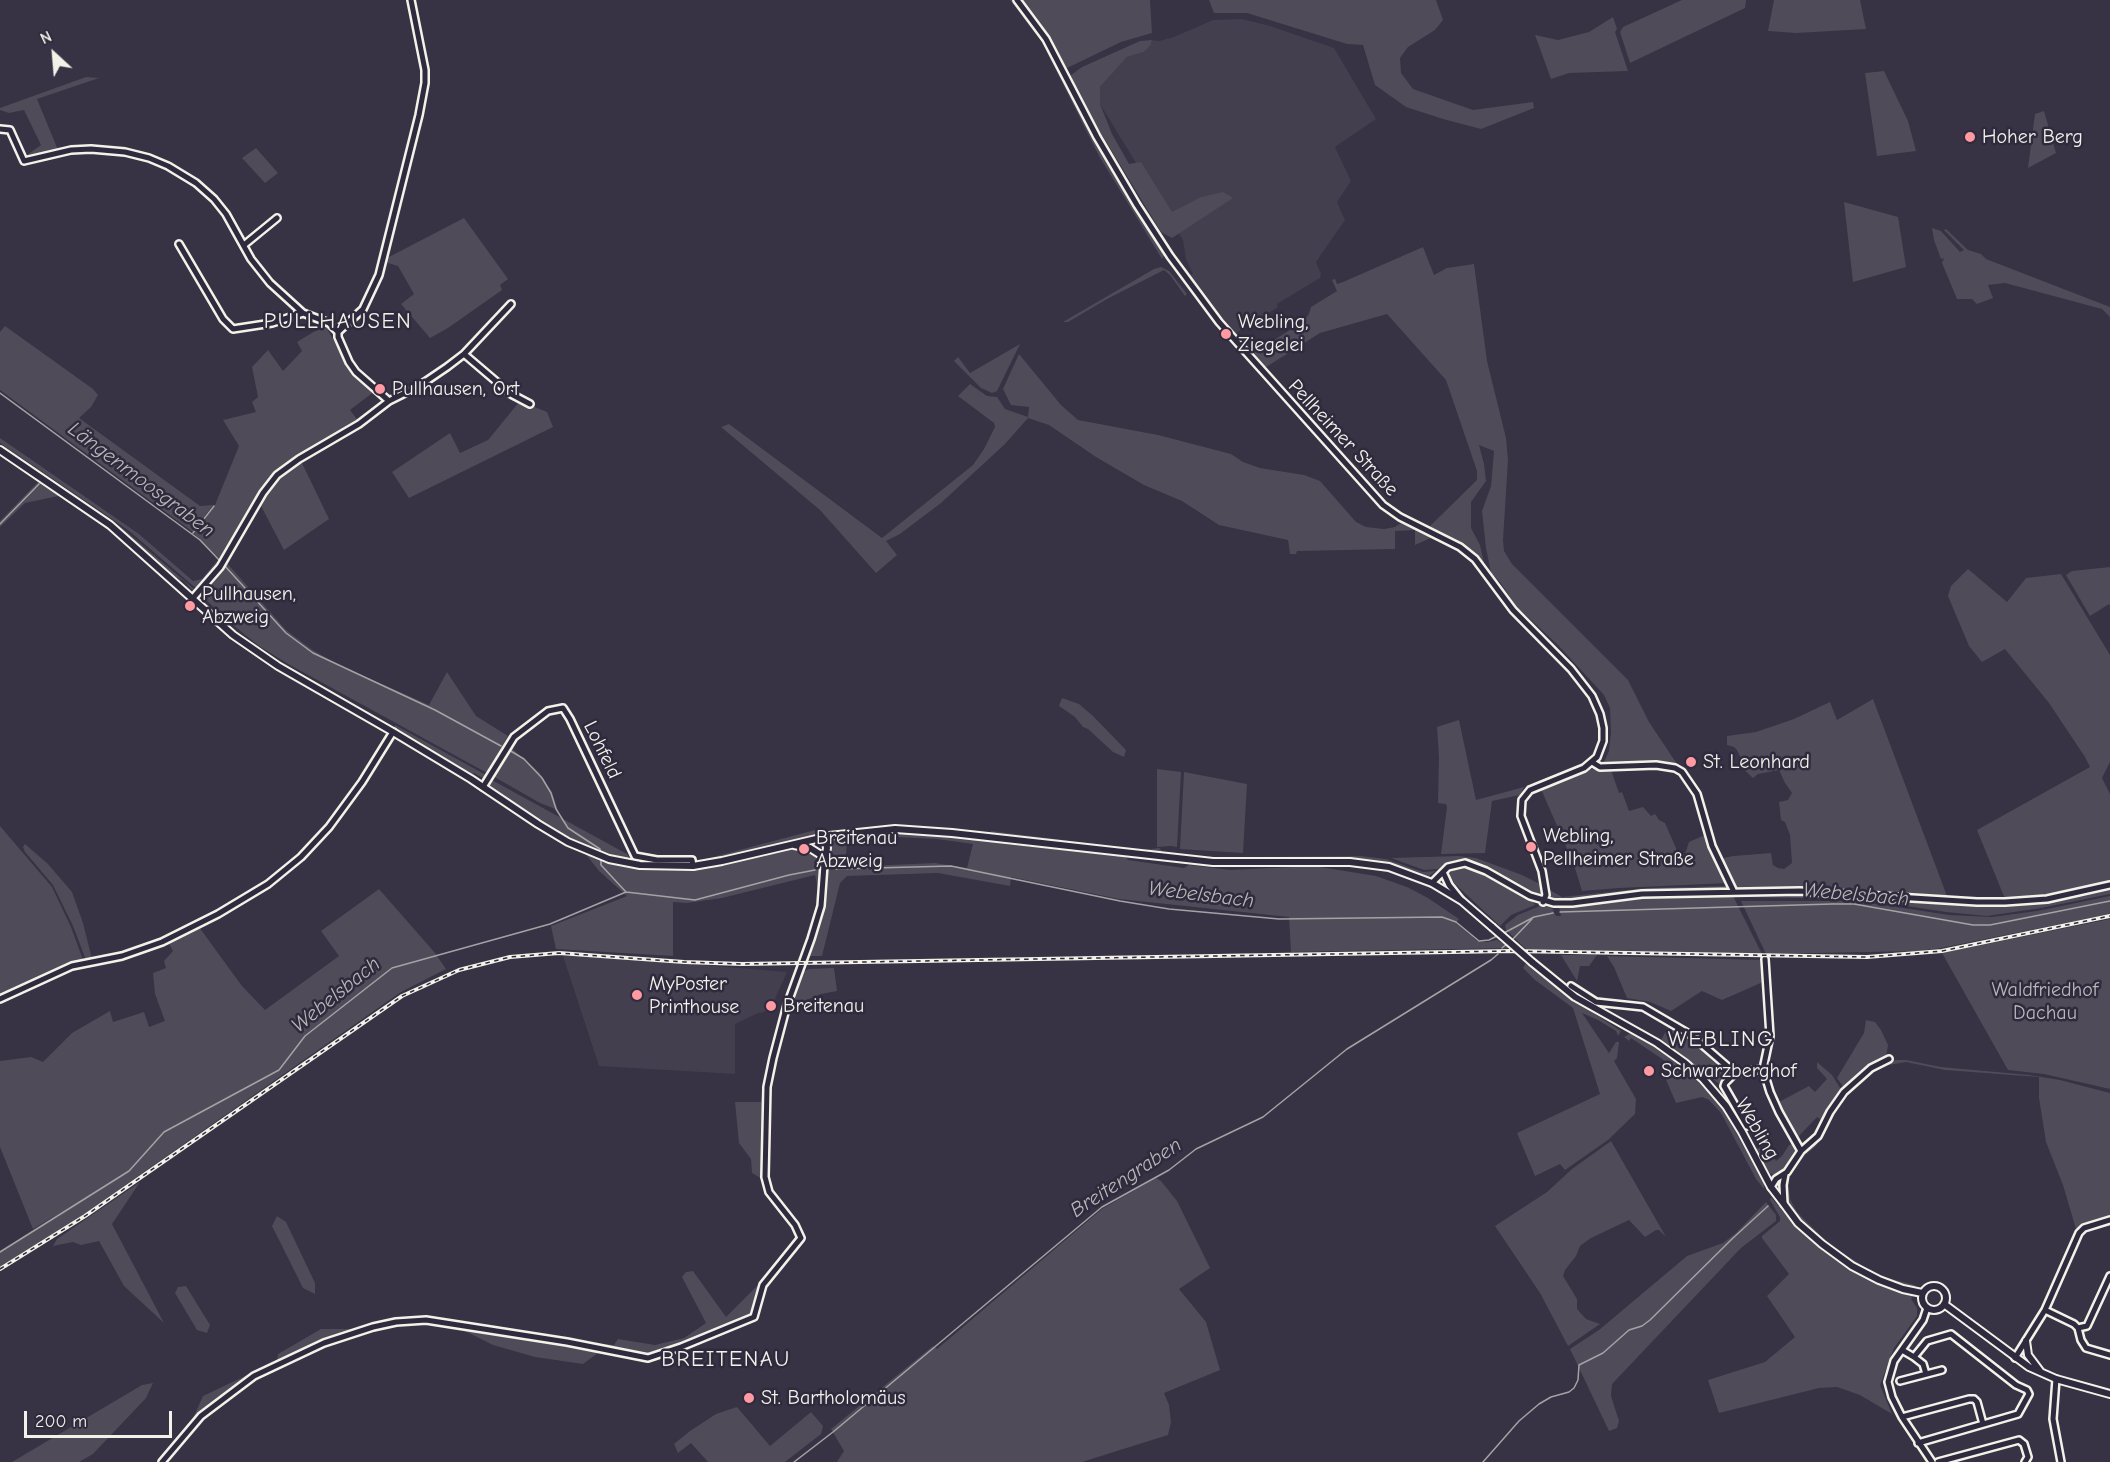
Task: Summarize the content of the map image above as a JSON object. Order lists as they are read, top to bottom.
{
  "streets": {
    "main road": ["Webling"],
    "street": ["Pellheimer Straße", "Lohfeld"]
  },
  "crossings": [
    ["Lohfeld", "Webling"]
  ],
  "districts": ["PULLHAUSEN", "WEBLING", "BREITENAU"],
  "water": ["Längenmoosgraben", "Webelsbach", "Breitengraben"],
  "parks": ["Waldfriedhof Dachau"],
  "places": [
    "Hoher Berg",
    "Webling, Ziegelei",
    "Pullhausen, Ort",
    "Pullhausen, Abzweig",
    "St. Leonhard",
    "Webling, Pellheimer Straße",
    "Breitenau Abzweig",
    "MyPoster Printhouse",
    "Breitenau",
    "Schwarzberghof",
    "St. Bartholomäus"
  ],
  "scale_bar": "200 m",
  "north": "top left"
}
